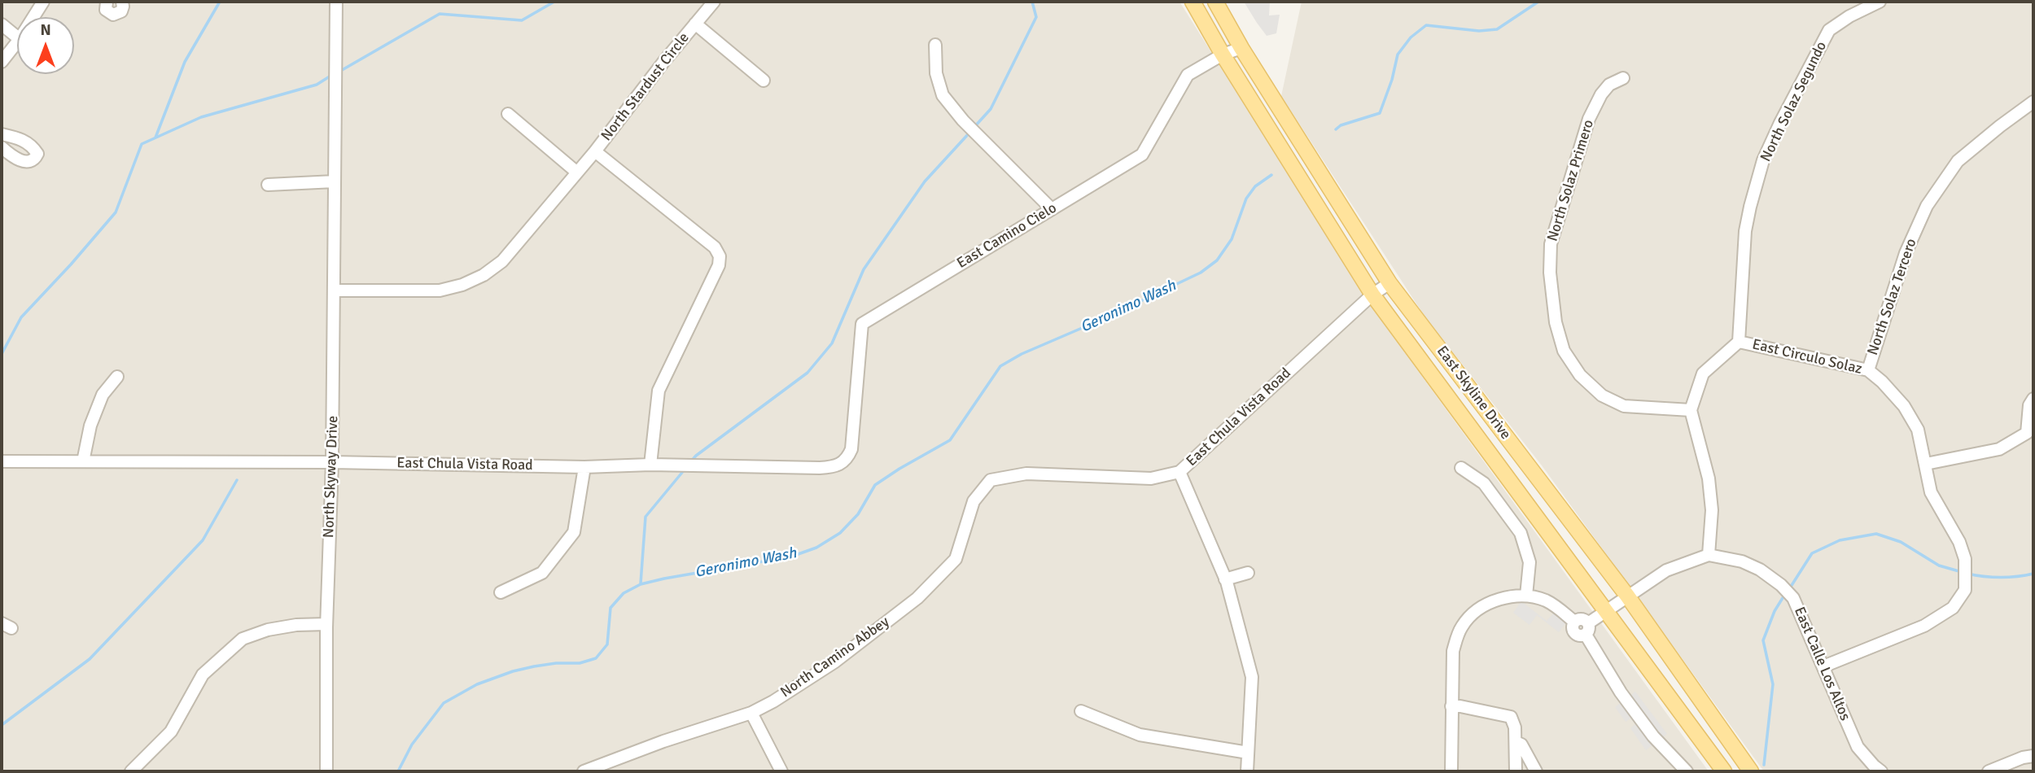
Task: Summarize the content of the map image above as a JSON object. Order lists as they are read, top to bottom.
{
  "streets": {
    "main road": ["East Skyline Drive"],
    "street": [
      "North Stardust Circle",
      "North Solaz Segundo",
      "North Solaz Primero",
      "East Camino Cielo",
      "North Solaz Tercero",
      "East Circulo Solaz",
      "East Chula Vista Road",
      "North Skyway Drive",
      "North Camino Abbey",
      "East Calle Los Altos"
    ]
  },
  "crossings": [
    ["North Stardust Circle", "North Skyway Drive"],
    ["North Solaz Segundo", "East Circulo Solaz"],
    ["North Solaz Primero", "East Circulo Solaz"],
    ["East Camino Cielo", "East Skyline Drive"],
    ["East Camino Cielo", "East Chula Vista Road"],
    ["North Solaz Tercero", "East Circulo Solaz"],
    ["East Circulo Solaz", "East Calle Los Altos"],
    ["East Skyline Drive", "East Chula Vista Road"],
    ["East Chula Vista Road", "North Skyway Drive"],
    ["East Chula Vista Road", "North Camino Abbey"]
  ],
  "water": ["Geronimo Wash"],
  "north": "top"
}
